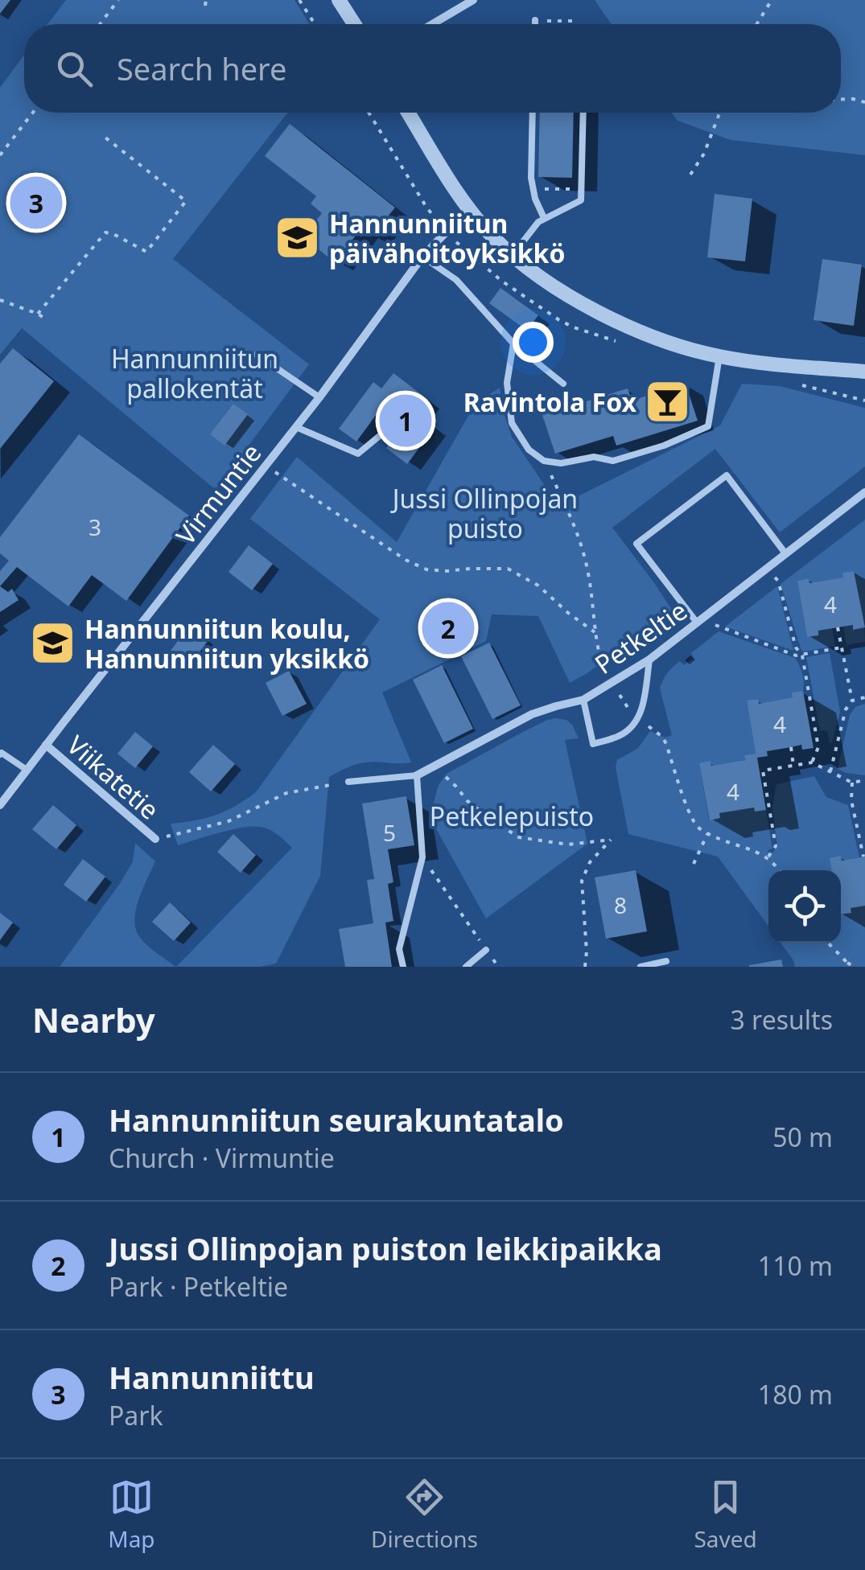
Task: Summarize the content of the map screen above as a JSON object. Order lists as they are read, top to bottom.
{
  "streets": {
    "street": ["Virmuntie", "Petkeltie", "Viikatetie"]
  },
  "crossings": [
    ["Virmuntie", "Viikatetie"]
  ],
  "parks": ["Hannunniitun pallokentät", "Jussi Ollinpojan puisto", "Petkelepuisto"],
  "places": {
    "school or university": ["Hannunniitun päivähoitoyksikkö", "Hannunniitun koulu, Hannunniitun yksikkö"],
    "bar": ["Ravintola Fox"]
  },
  "house_numbers": [
    "3",
    "4",
    "4",
    "4",
    "5",
    "8"
  ],
  "page": {
    "search": "Search here",
    "pins": ["3", "1", "2"],
    "heading": ["Nearby", "3 results"],
    "list": [
      {
        "mark": "1",
        "name": "Hannunniitun seurakuntatalo",
        "note": "Church · Virmuntie",
        "value": "50 m"
      },
      {
        "mark": "2",
        "name": "Jussi Ollinpojan puiston leikkipaikka",
        "note": "Park · Petkeltie",
        "value": "110 m"
      },
      {
        "mark": "3",
        "name": "Hannunniittu",
        "note": "Park",
        "value": "180 m"
      }
    ],
    "nav": ["Map", "Directions", "Saved"]
  }
}
